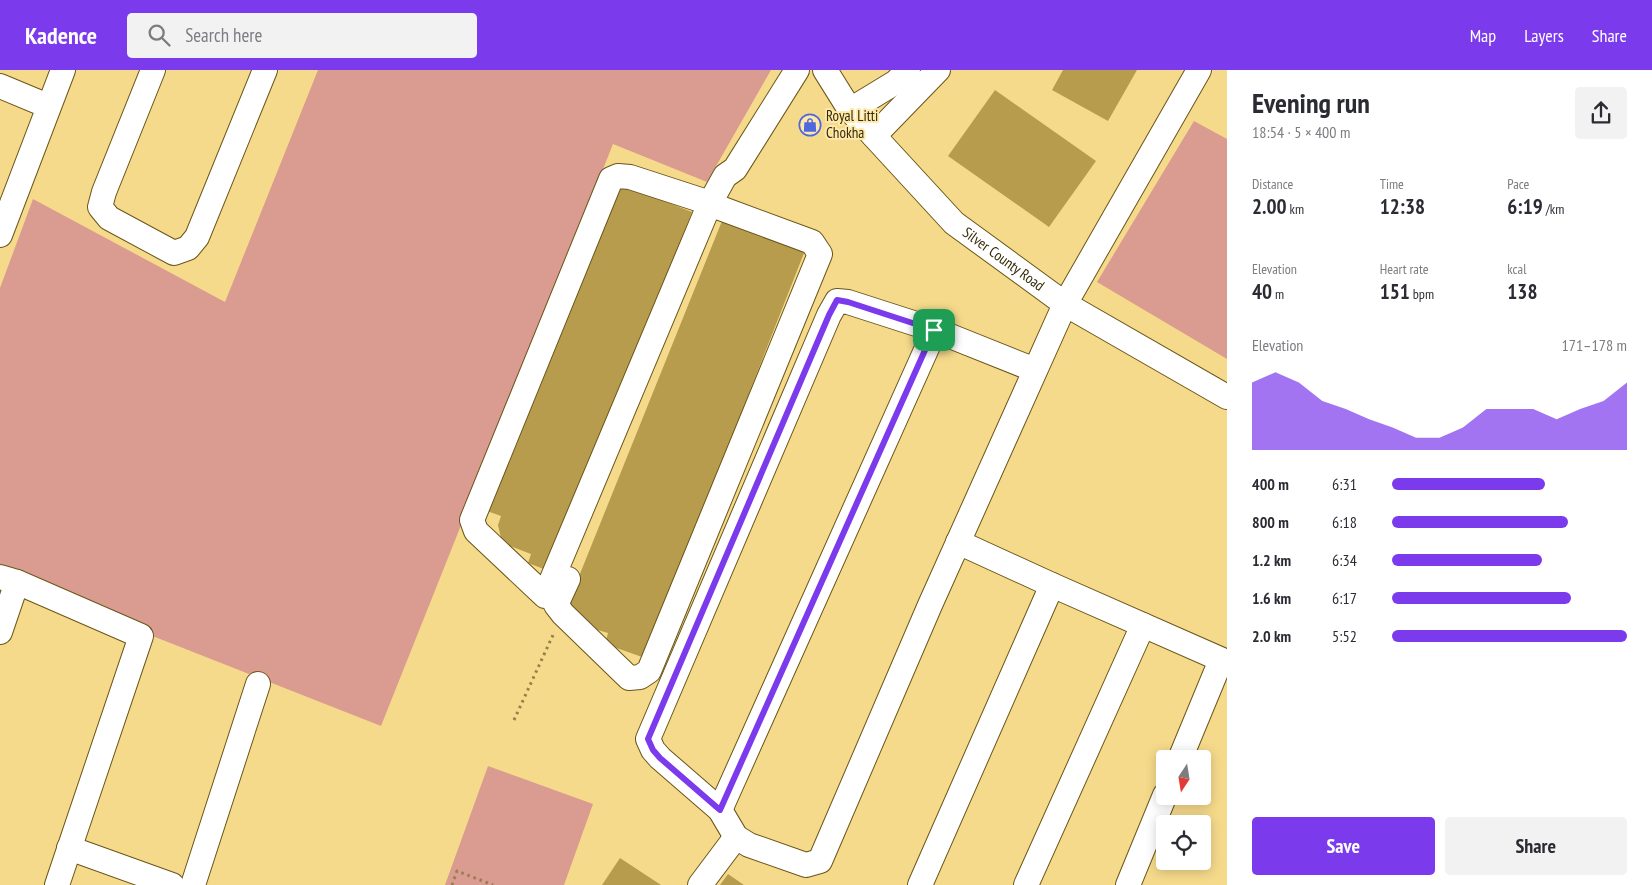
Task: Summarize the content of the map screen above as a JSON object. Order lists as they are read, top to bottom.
{
  "streets": {
    "street": ["Silver County Road"]
  },
  "places": {
    "shop": ["Royal Litti Chokha"]
  },
  "north": "bottom",
  "page": {
    "header": "Kadence",
    "search": "Search here",
    "nav": ["Map", "Layers", "Share"],
    "heading": ["Evening run", "18:54 · 5 × 400 m"],
    "stats": [
      ["Distance", "2.00 km"],
      ["Time", "12:38"],
      ["Pace", "6:19 /km"],
      ["Elevation", "40 m"],
      ["Heart rate", "151 bpm"],
      ["kcal", "138"]
    ],
    "chart": ["Elevation", "171–178 m"],
    "list": [
      {
        "name": "400 m",
        "note": "6:31"
      },
      {
        "name": "800 m",
        "note": "6:18"
      },
      {
        "name": "1.2 km",
        "note": "6:34"
      },
      {
        "name": "1.6 km",
        "note": "6:17"
      },
      {
        "name": "2.0 km",
        "note": "5:52"
      }
    ],
    "buttons": ["Save", "Share"]
  }
}
